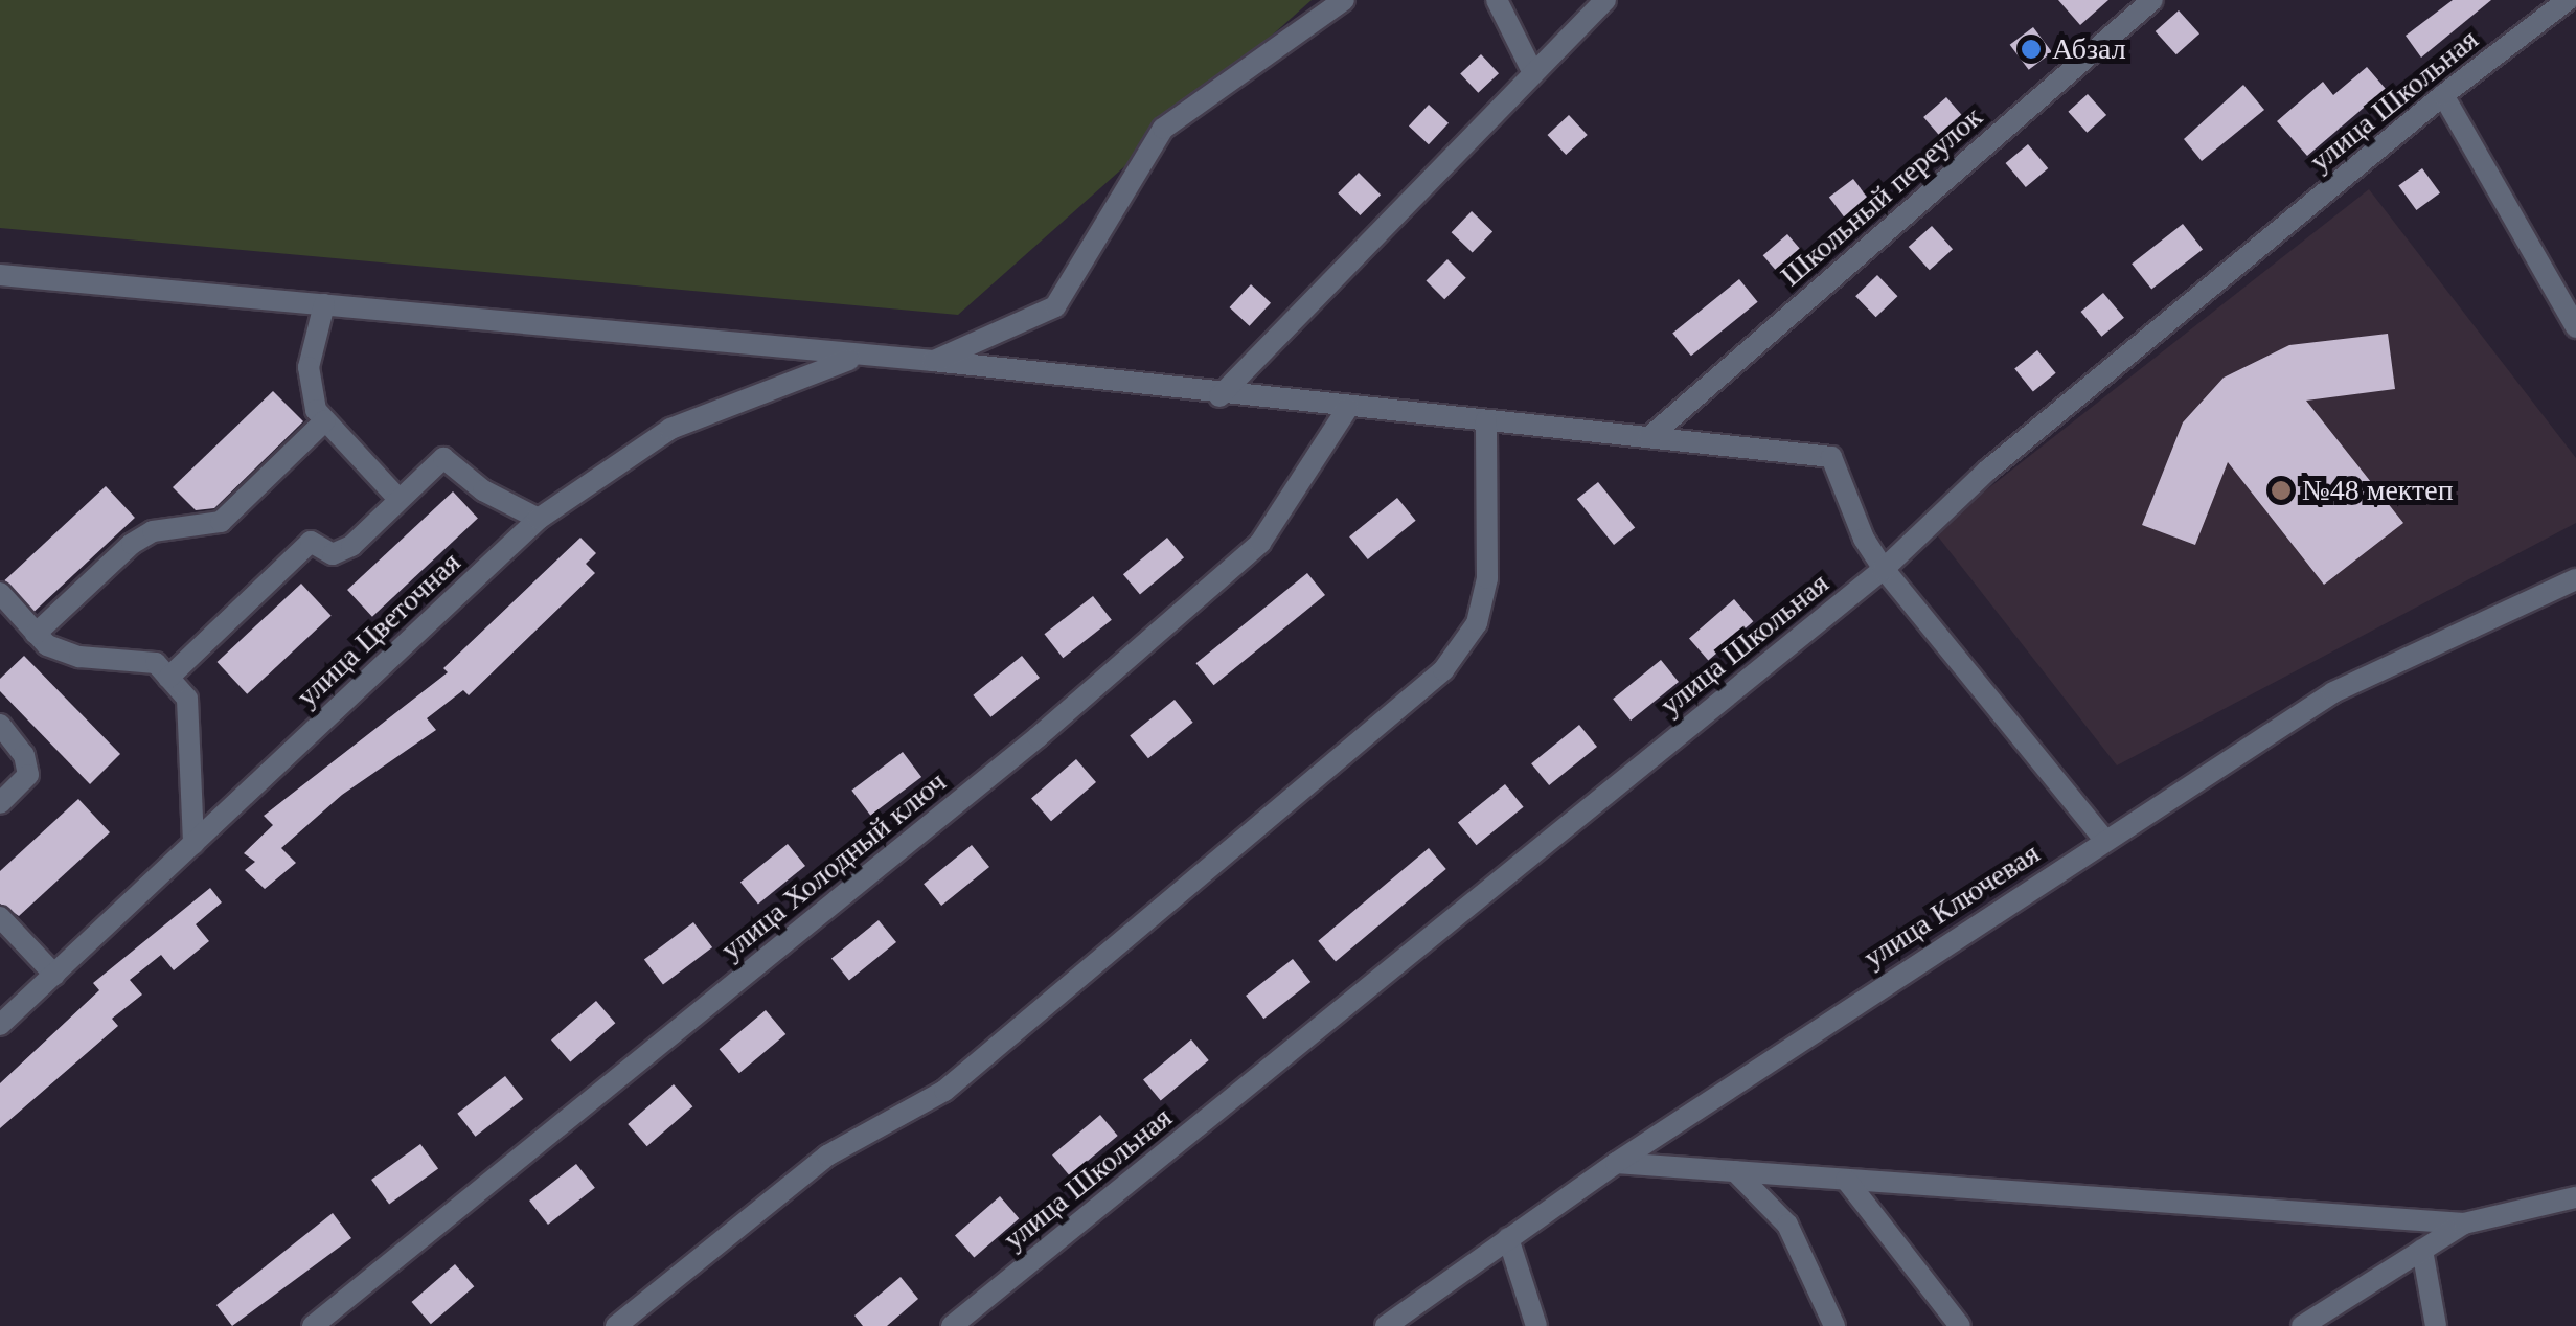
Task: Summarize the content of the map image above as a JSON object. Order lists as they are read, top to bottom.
{
  "streets": {
    "street": [
      "улица Школьная",
      "Школьный переулок",
      "улица Цветочная",
      "улица Холодный ключ",
      "улица Ключевая"
    ]
  },
  "places": ["Абзал", "№48 мектеп"]
}
